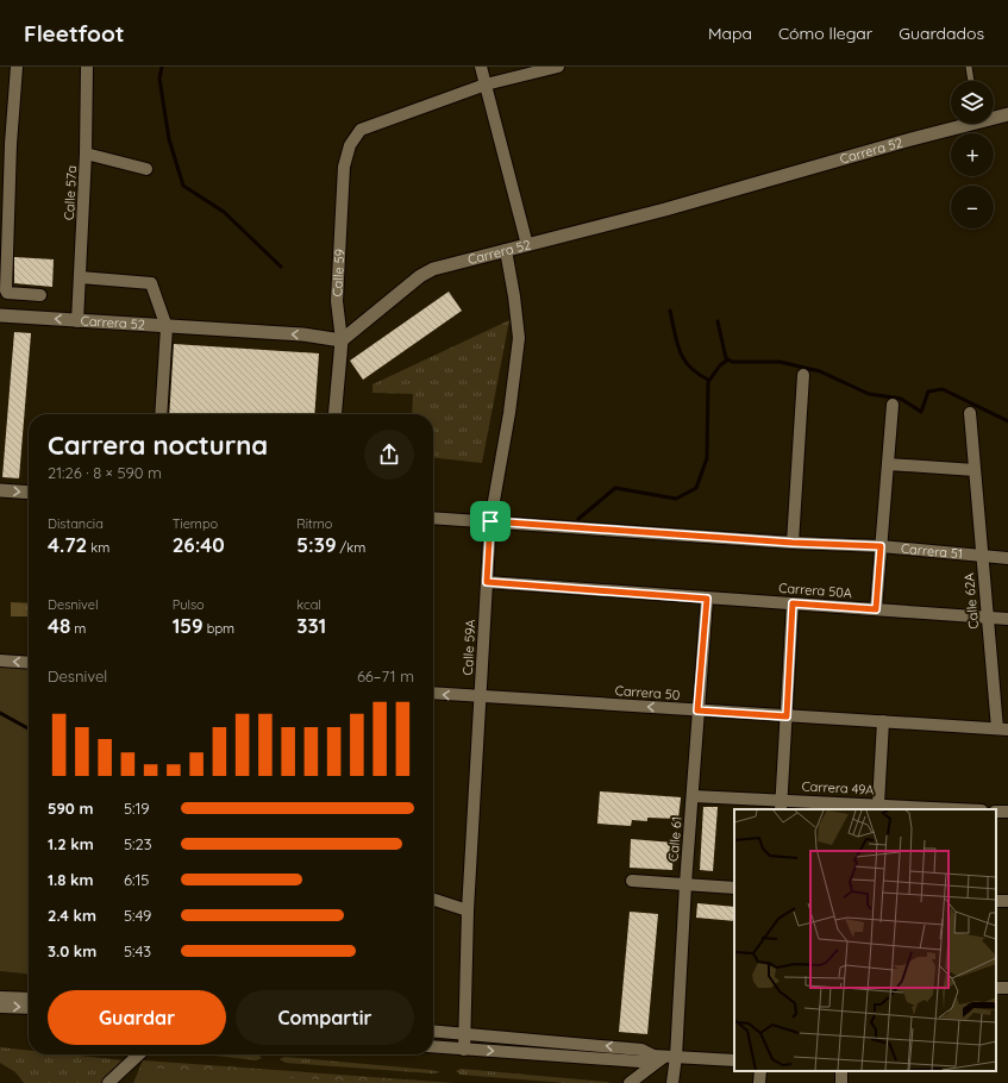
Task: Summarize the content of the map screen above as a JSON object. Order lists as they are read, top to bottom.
{
  "streets": {
    "main road": ["Carrera 52", "Calle 59"],
    "street": [
      "Calle 57a",
      "Carrera 51",
      "Carrera 50A",
      "Calle 62A",
      "Calle 59A",
      "Carrera 50",
      "Carrera 49A",
      "Calle 61"
    ]
  },
  "crossings": [
    ["Carrera 52", "Calle 57a"],
    ["Carrera 52", "Calle 59"],
    ["Carrera 52", "Calle 59A"],
    ["Carrera 51", "Calle 62A"],
    ["Carrera 51", "Calle 59A"],
    ["Carrera 50A", "Calle 62A"],
    ["Carrera 50A", "Calle 59A"],
    ["Carrera 50A", "Calle 61"],
    ["Calle 62A", "Carrera 50"],
    ["Calle 59A", "Carrera 50"],
    ["Carrera 50", "Calle 61"],
    ["Carrera 49A", "Calle 61"]
  ],
  "one_way": ["Carrera 50"],
  "page": {
    "header": "Fleetfoot",
    "nav": ["Mapa", "Cómo llegar", "Guardados"],
    "map_buttons": ["+", "−"],
    "heading": ["Carrera nocturna", "21:26 · 8 × 590 m"],
    "stats": [
      ["Distancia", "4.72 km"],
      ["Tiempo", "26:40"],
      ["Ritmo", "5:39 /km"],
      ["Desnivel", "48 m"],
      ["Pulso", "159 bpm"],
      ["kcal", "331"]
    ],
    "chart": ["Desnivel", "66–71 m"],
    "list": [
      {
        "name": "590 m",
        "note": "5:19"
      },
      {
        "name": "1.2 km",
        "note": "5:23"
      },
      {
        "name": "1.8 km",
        "note": "6:15"
      },
      {
        "name": "2.4 km",
        "note": "5:49"
      },
      {
        "name": "3.0 km",
        "note": "5:43"
      }
    ],
    "buttons": ["Guardar", "Compartir"]
  }
}
